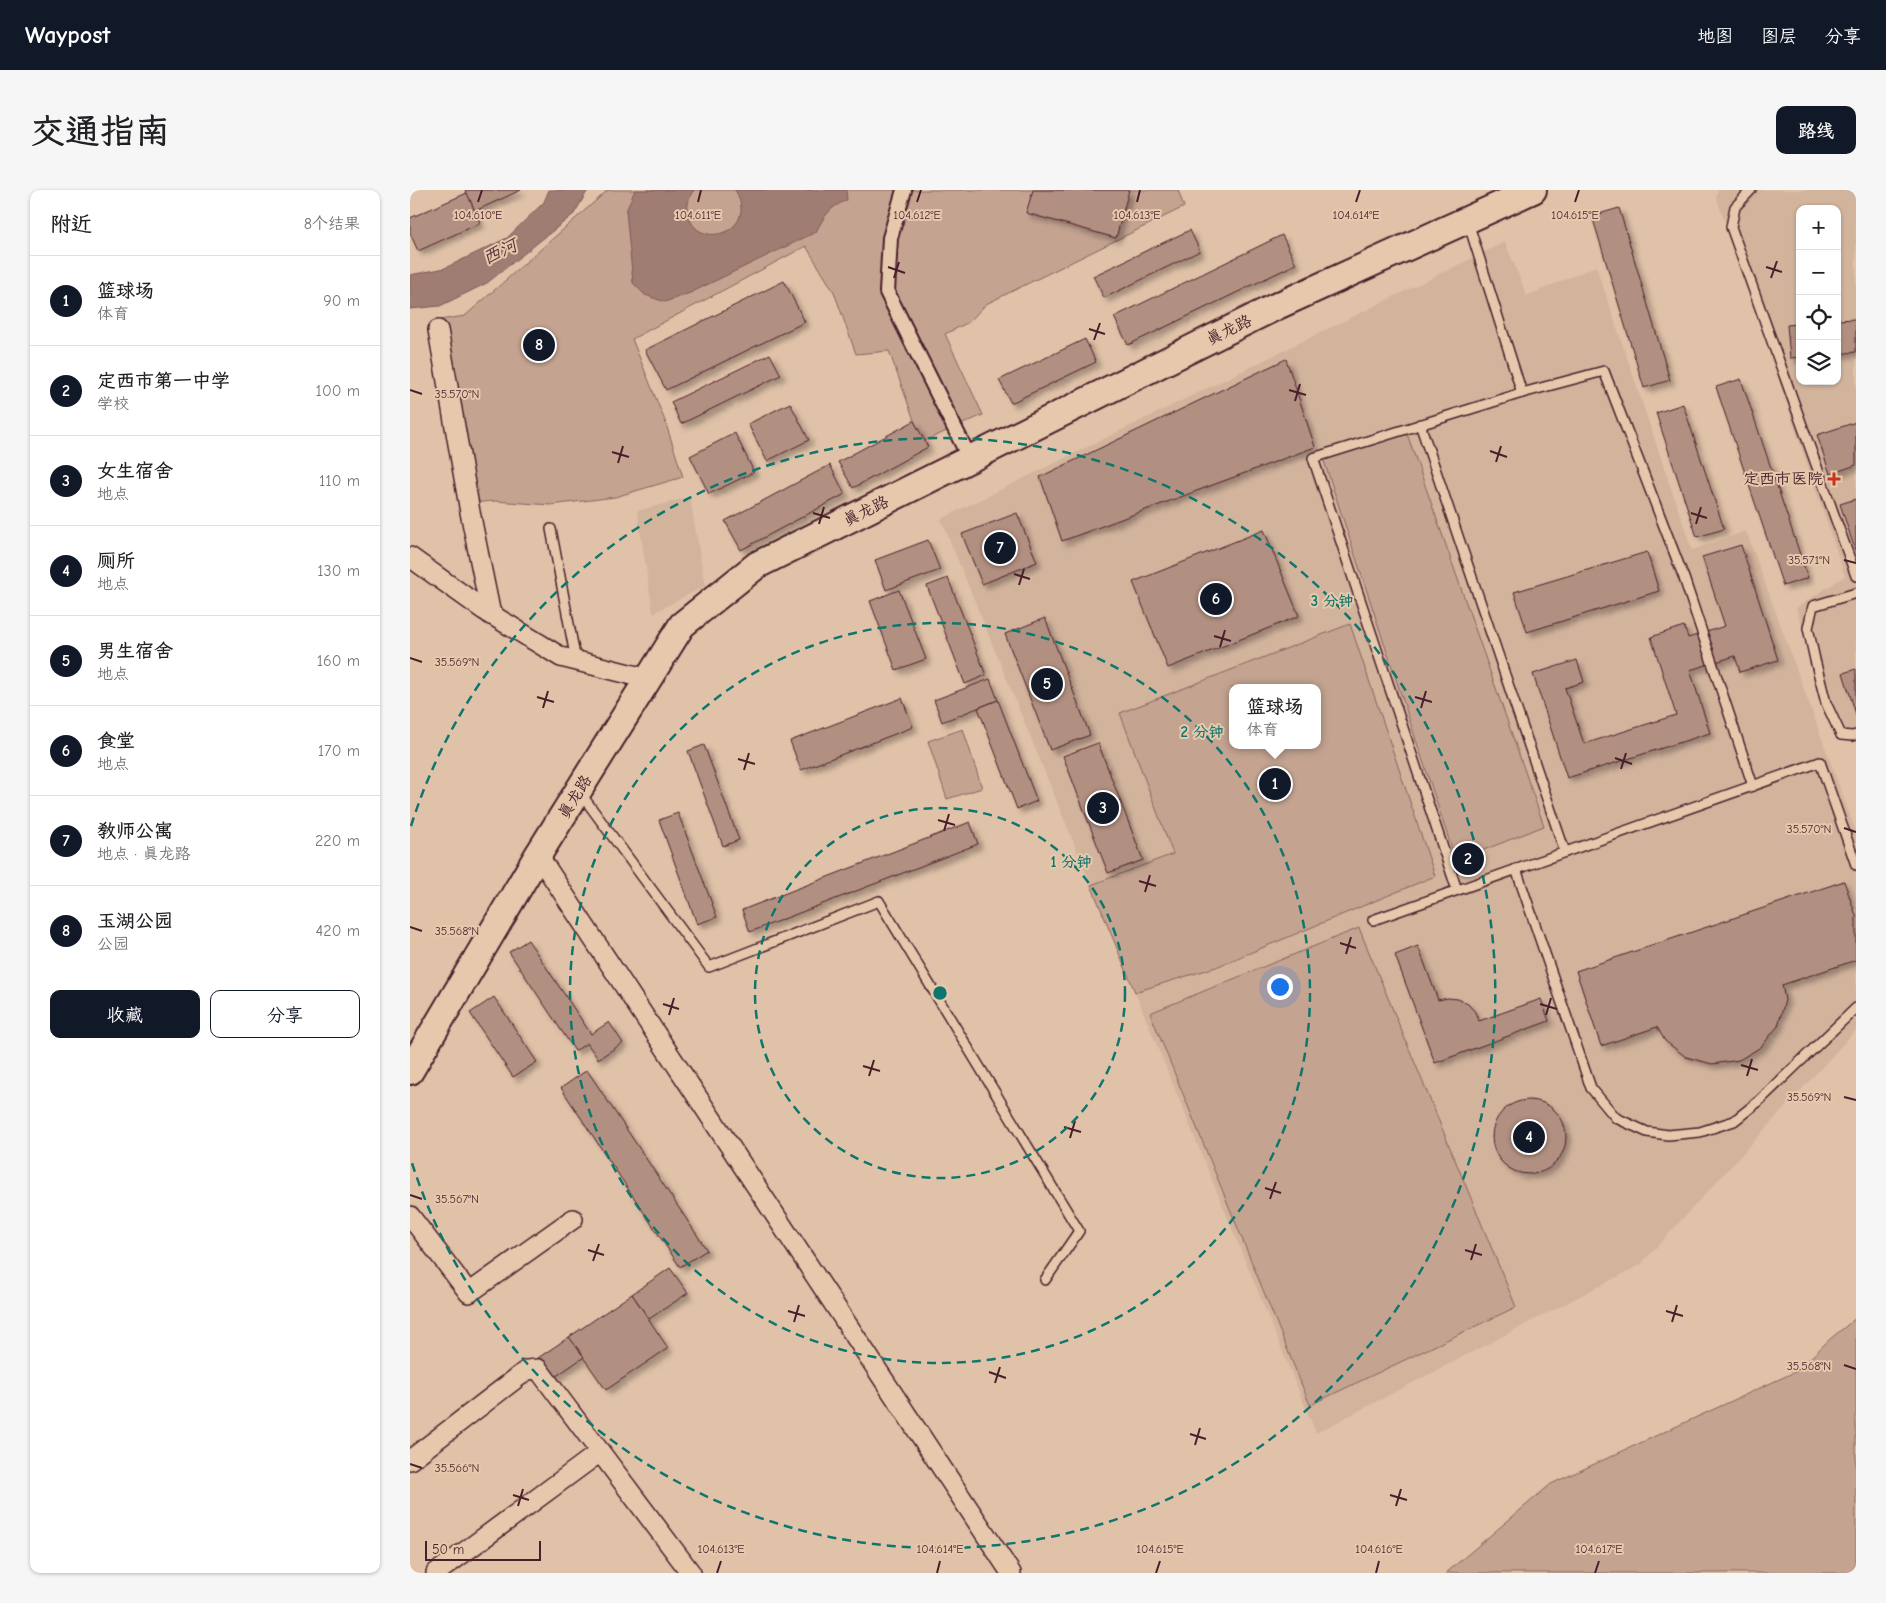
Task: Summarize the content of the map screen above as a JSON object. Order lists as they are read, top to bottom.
{
  "streets": {
    "main road": ["真龙路"]
  },
  "water": ["西河"],
  "places": {
    "health": ["定西市医院"]
  },
  "scale_bar": "50 m",
  "page": {
    "header": "Waypost",
    "nav": ["地图", "图层", "分享"],
    "buttons": [
      "路线",
      ["收藏", "分享"]
    ],
    "title": "交通指南",
    "heading": ["附近", "8个结果"],
    "map_buttons": ["+", "−"],
    "list": [
      {
        "mark": "1",
        "name": "篮球场",
        "note": "体育",
        "value": "90 m"
      },
      {
        "mark": "2",
        "name": "定西市第一中学",
        "note": "学校",
        "value": "100 m"
      },
      {
        "mark": "3",
        "name": "女生宿舍",
        "note": "地点",
        "value": "110 m"
      },
      {
        "mark": "4",
        "name": "厕所",
        "note": "地点",
        "value": "130 m"
      },
      {
        "mark": "5",
        "name": "男生宿舍",
        "note": "地点",
        "value": "160 m"
      },
      {
        "mark": "6",
        "name": "食堂",
        "note": "地点",
        "value": "170 m"
      },
      {
        "mark": "7",
        "name": "教师公寓",
        "note": "地点 · 真龙路",
        "value": "220 m"
      },
      {
        "mark": "8",
        "name": "玉湖公园",
        "note": "公园",
        "value": "420 m"
      }
    ],
    "pins": [
      "8",
      "7",
      "6",
      "5",
      "1",
      "3",
      "2",
      "4"
    ],
    "popup": ["篮球场", "体育"],
    "scale": "50 m"
  },
  "coordinates": [
    "104.610°E",
    "104.611°E",
    "104.612°E",
    "104.613°E",
    "104.614°E",
    "104.615°E",
    "35.570°N",
    "35.571°N",
    "35.569°N",
    "35.568°N",
    "35.567°N",
    "35.566°N",
    "104.616°E",
    "104.617°E"
  ],
  "rings": ["3 分钟", "2 分钟", "1 分钟"]
}
